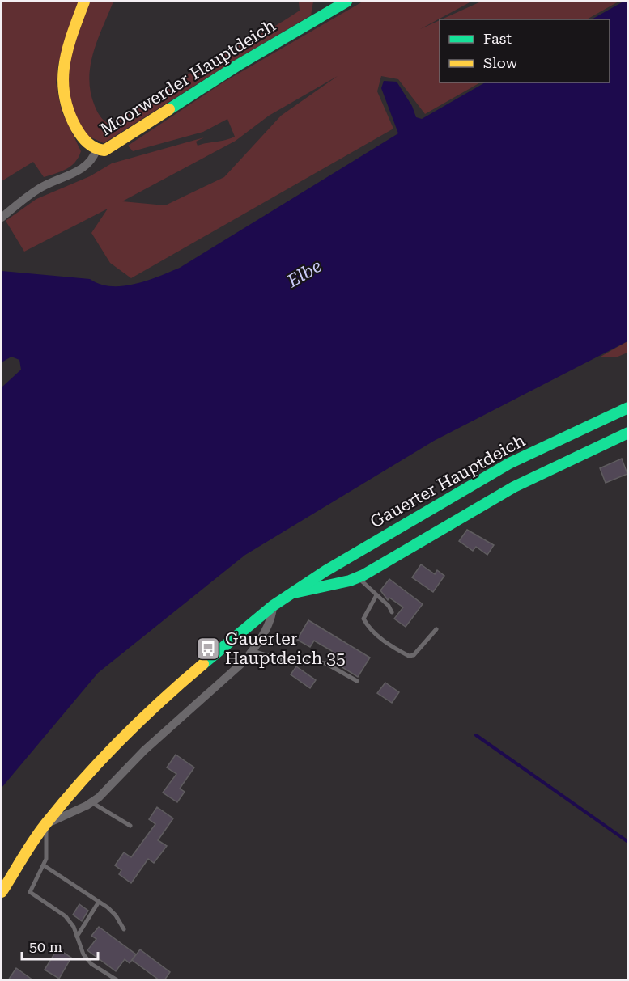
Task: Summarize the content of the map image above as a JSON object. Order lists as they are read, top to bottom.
{
  "streets": {
    "street": ["Moorwerder Hauptdeich", "Gauerter Hauptdeich"]
  },
  "water": ["Elbe"],
  "places": {
    "bus stop": ["Gauerter Hauptdeich 35"]
  },
  "legend": ["Fast", "Slow"],
  "scale_bar": "50 m"
}
